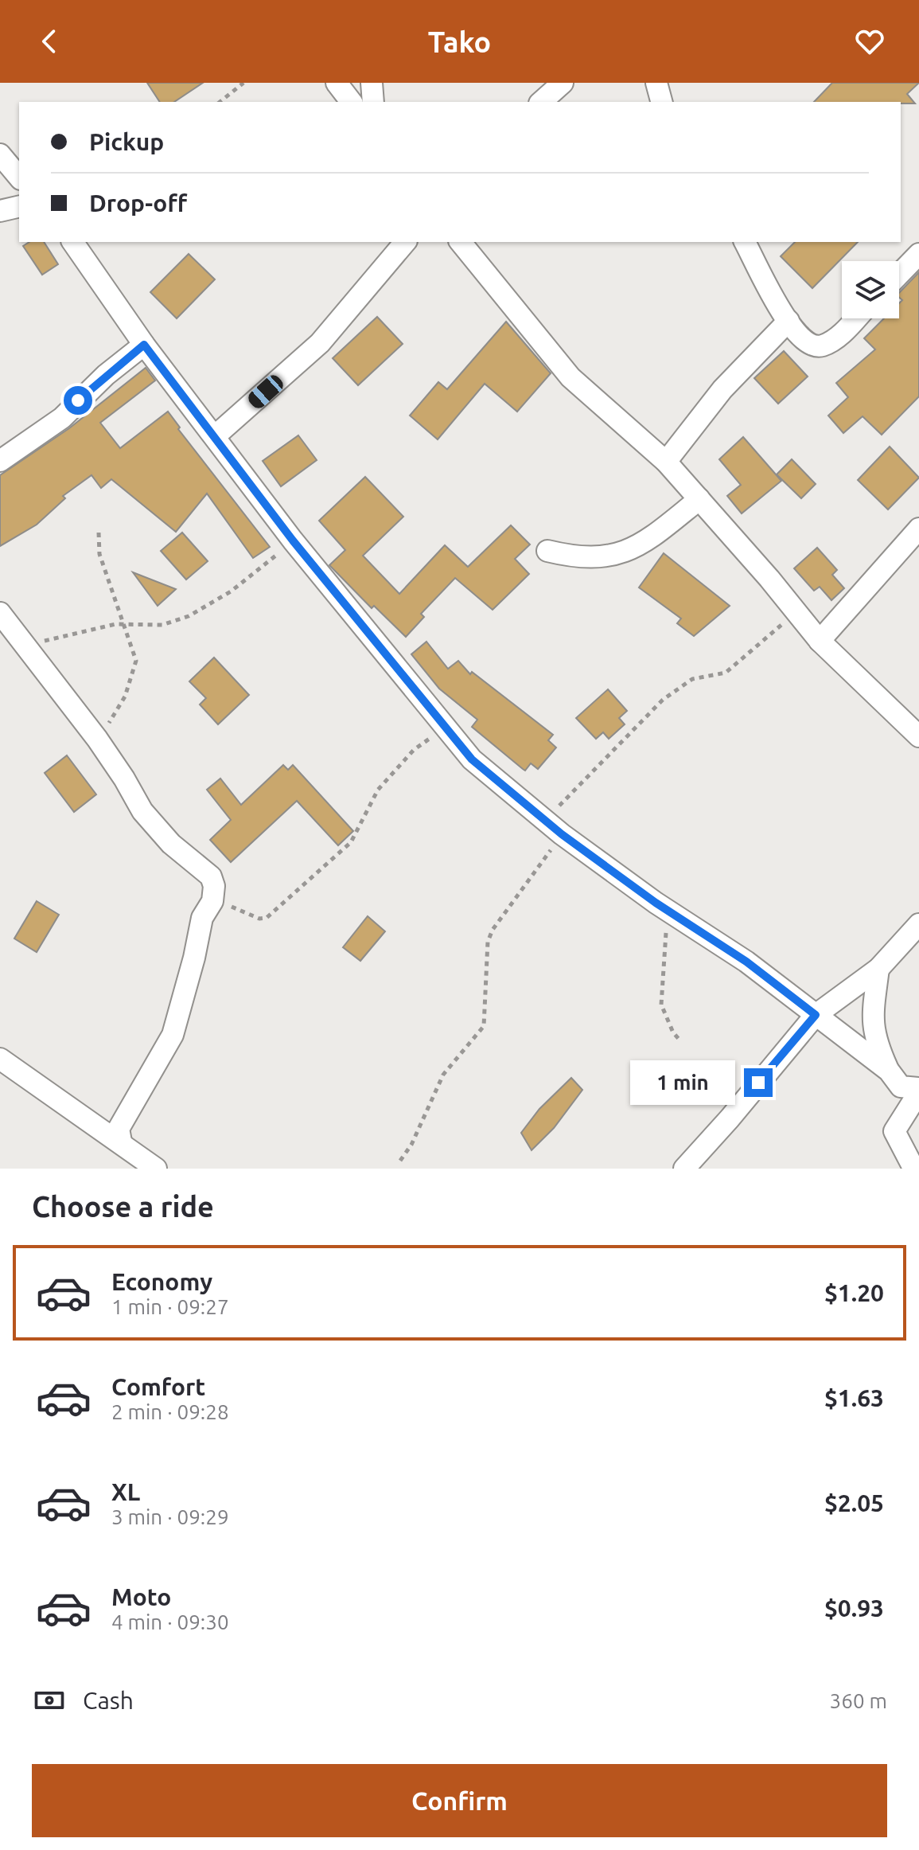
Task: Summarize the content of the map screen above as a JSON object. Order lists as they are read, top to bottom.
{
  "page": {
    "header": "Tako",
    "banner": ["Pickup", "Drop-off"],
    "bubble": "1 min",
    "heading": "Choose a ride",
    "list": [
      {
        "name": "Economy",
        "note": "1 min · 09:27",
        "value": "$1.20"
      },
      {
        "name": "Comfort",
        "note": "2 min · 09:28",
        "value": "$1.63"
      },
      {
        "name": "XL",
        "note": "3 min · 09:29",
        "value": "$2.05"
      },
      {
        "name": "Moto",
        "note": "4 min · 09:30",
        "value": "$0.93"
      }
    ],
    "pay": ["Cash", "360 m"],
    "buttons": "Confirm"
  }
}
